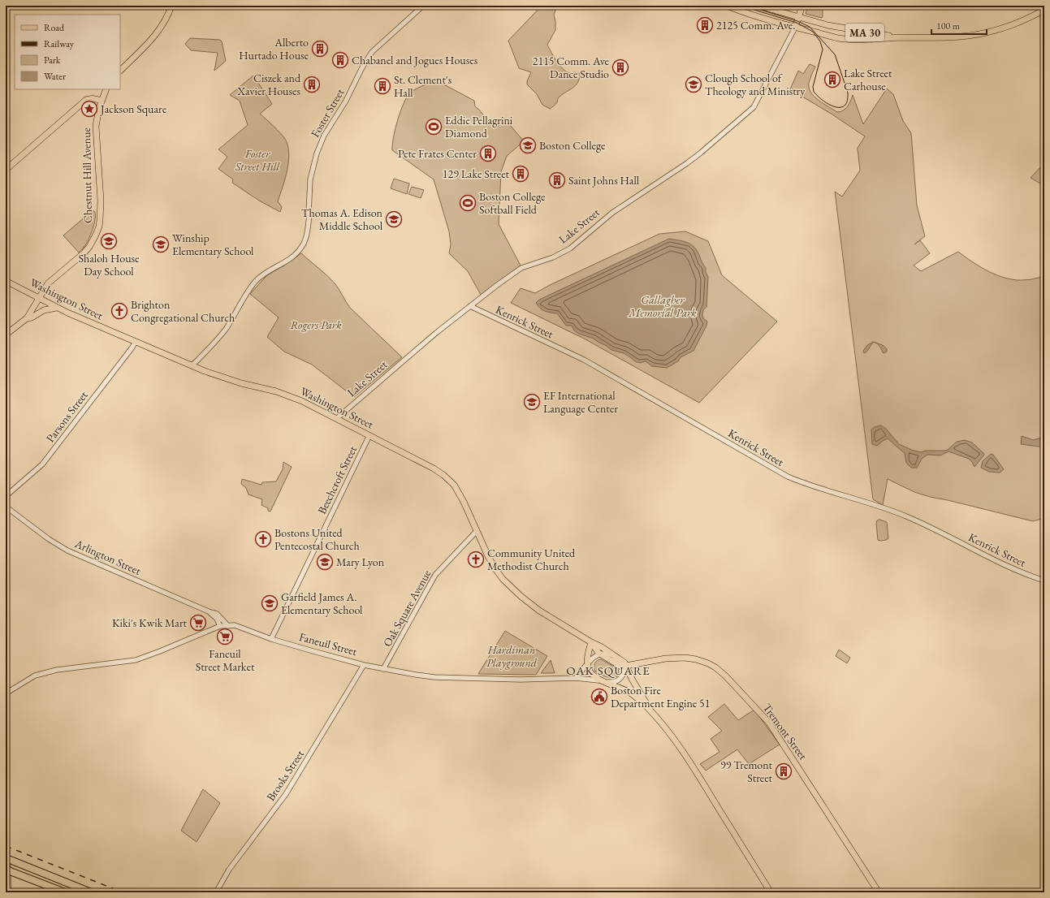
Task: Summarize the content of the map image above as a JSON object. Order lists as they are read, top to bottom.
{
  "streets": {
    "main road": [
      "MA 30",
      "Chestnut Hill Avenue",
      "Lake Street",
      "Washington Street",
      "Faneuil Street",
      "Tremont Street"
    ],
    "street": [
      "Foster Street",
      "Kenrick Street",
      "Parsons Street",
      "Beechcroft Street",
      "Arlington Street",
      "Oak Square Avenue",
      "Brooks Street"
    ]
  },
  "crossings": [
    ["MA 30", "Lake Street"],
    ["Foster Street", "Washington Street"],
    ["Chestnut Hill Avenue", "Washington Street"],
    ["Lake Street", "Washington Street"],
    ["Lake Street", "Kenrick Street"],
    ["Washington Street", "Parsons Street"],
    ["Washington Street", "Beechcroft Street"],
    ["Washington Street", "Oak Square Avenue"],
    ["Washington Street", "Faneuil Street"],
    ["Washington Street", "Tremont Street"],
    ["Beechcroft Street", "Faneuil Street"],
    ["Arlington Street", "Faneuil Street"],
    ["Oak Square Avenue", "Faneuil Street"],
    ["Faneuil Street", "Brooks Street"]
  ],
  "districts": ["OAK SQUARE"],
  "parks": [
    "Foster Street Hill",
    "Gallagher Memorial Park",
    "Rogers Park",
    "Hardiman Playground"
  ],
  "places": {
    "building": [
      "2125 Comm. Ave.",
      "Alberto Hurtado House",
      "Chabanel and Jogues Houses",
      "2115 Comm. Ave Dance Studio",
      "Lake Street Carhouse",
      "Ciszek and Xavier Houses",
      "St. Clement's Hall",
      "Pete Frates Center",
      "129 Lake Street",
      "Saint Johns Hall",
      "99 Tremont Street"
    ],
    "school or university": [
      "Clough School of Theology and Ministry",
      "Boston College",
      "Thomas A. Edison Middle School",
      "Shaloh House Day School",
      "Winship Elementary School",
      "EF International Language Center",
      "Mary Lyon",
      "Garfield James A. Elementary School"
    ],
    "place": ["Jackson Square"],
    "sports": ["Eddie Pellagrini Diamond", "Boston College Softball Field"],
    "church": ["Brighton Congregational Church", "Bostons United Pentecostal Church", "Community United Methodist Church"],
    "supermarket": ["Kiki's Kwik Mart", "Faneuil Street Market"],
    "public building": ["Boston Fire Department Engine 51"]
  },
  "legend": [
    "Road",
    "Railway",
    "Park",
    "Water"
  ],
  "scale_bar": "100 m"
}
